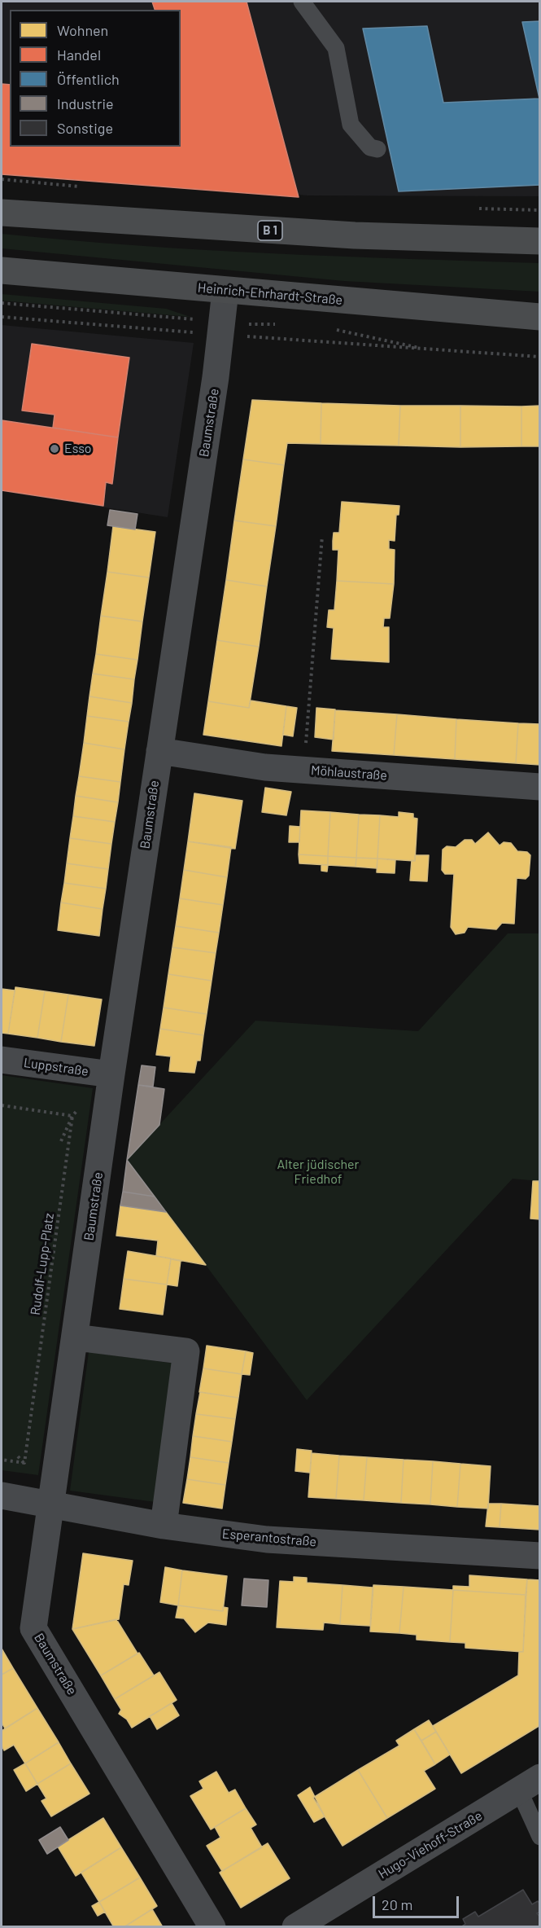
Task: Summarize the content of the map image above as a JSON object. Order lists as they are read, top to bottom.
{
  "streets": {
    "main road": ["B 1", "Heinrich-Ehrhardt-Straße"],
    "street": [
      "Baumstraße",
      "Möhlaustraße",
      "Luppstraße",
      "Esperantostraße",
      "Hugo-Viehoff-Straße"
    ],
    "path": ["Rudolf-Lupp-Platz"]
  },
  "crossings": [
    ["Heinrich-Ehrhardt-Straße", "Baumstraße"],
    ["Baumstraße", "Möhlaustraße"],
    ["Baumstraße", "Luppstraße"],
    ["Baumstraße", "Esperantostraße"]
  ],
  "parks": ["Alter jüdischer Friedhof"],
  "places": ["Esso"],
  "legend": [
    "Wohnen",
    "Handel",
    "Öffentlich",
    "Industrie",
    "Sonstige"
  ],
  "scale_bar": "20 m"
}
